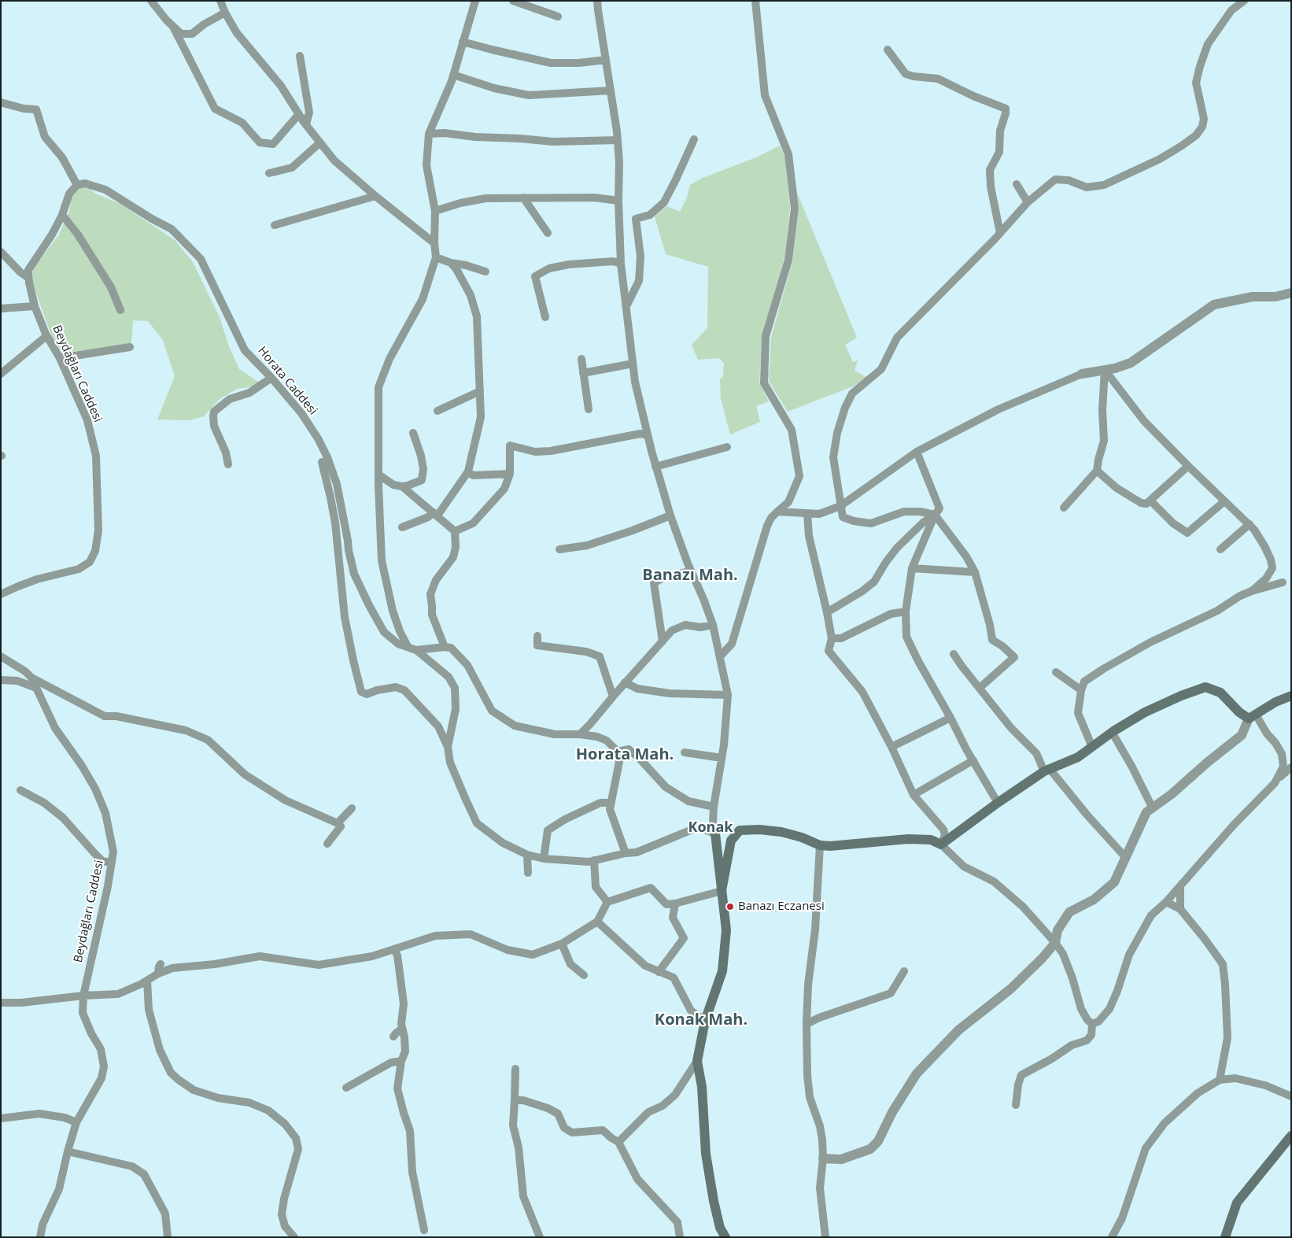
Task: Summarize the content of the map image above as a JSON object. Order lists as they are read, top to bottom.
{
  "streets": {
    "street": ["Beydağları Caddesi", "Horata Caddesi"]
  },
  "districts": [
    "Banazı Mah.",
    "Horata Mah.",
    "Konak",
    "Konak Mah."
  ],
  "places": ["Banazı Eczanesi"]
}
